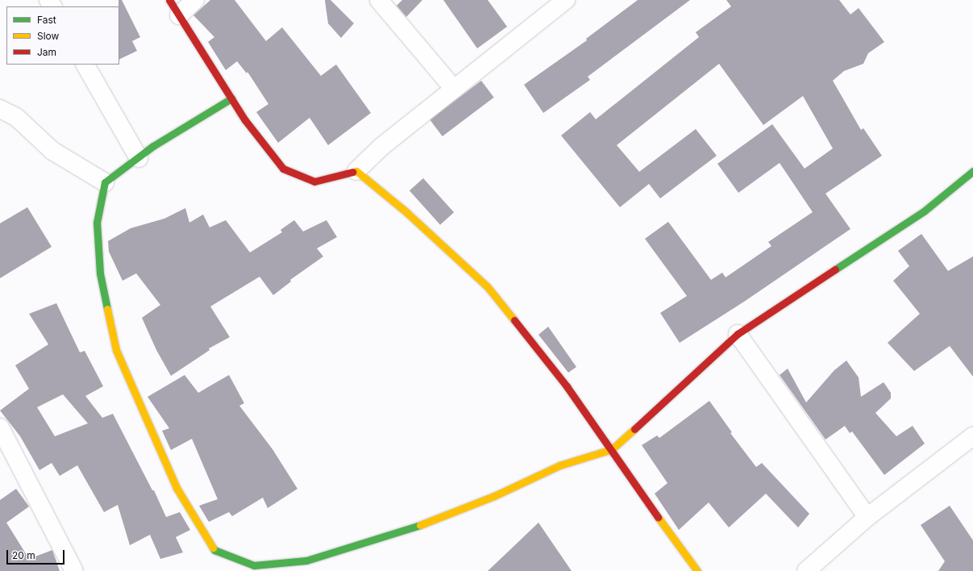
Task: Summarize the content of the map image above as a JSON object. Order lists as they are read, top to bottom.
{
  "legend": ["Fast", "Slow", "Jam"],
  "scale_bar": "20 m"
}
